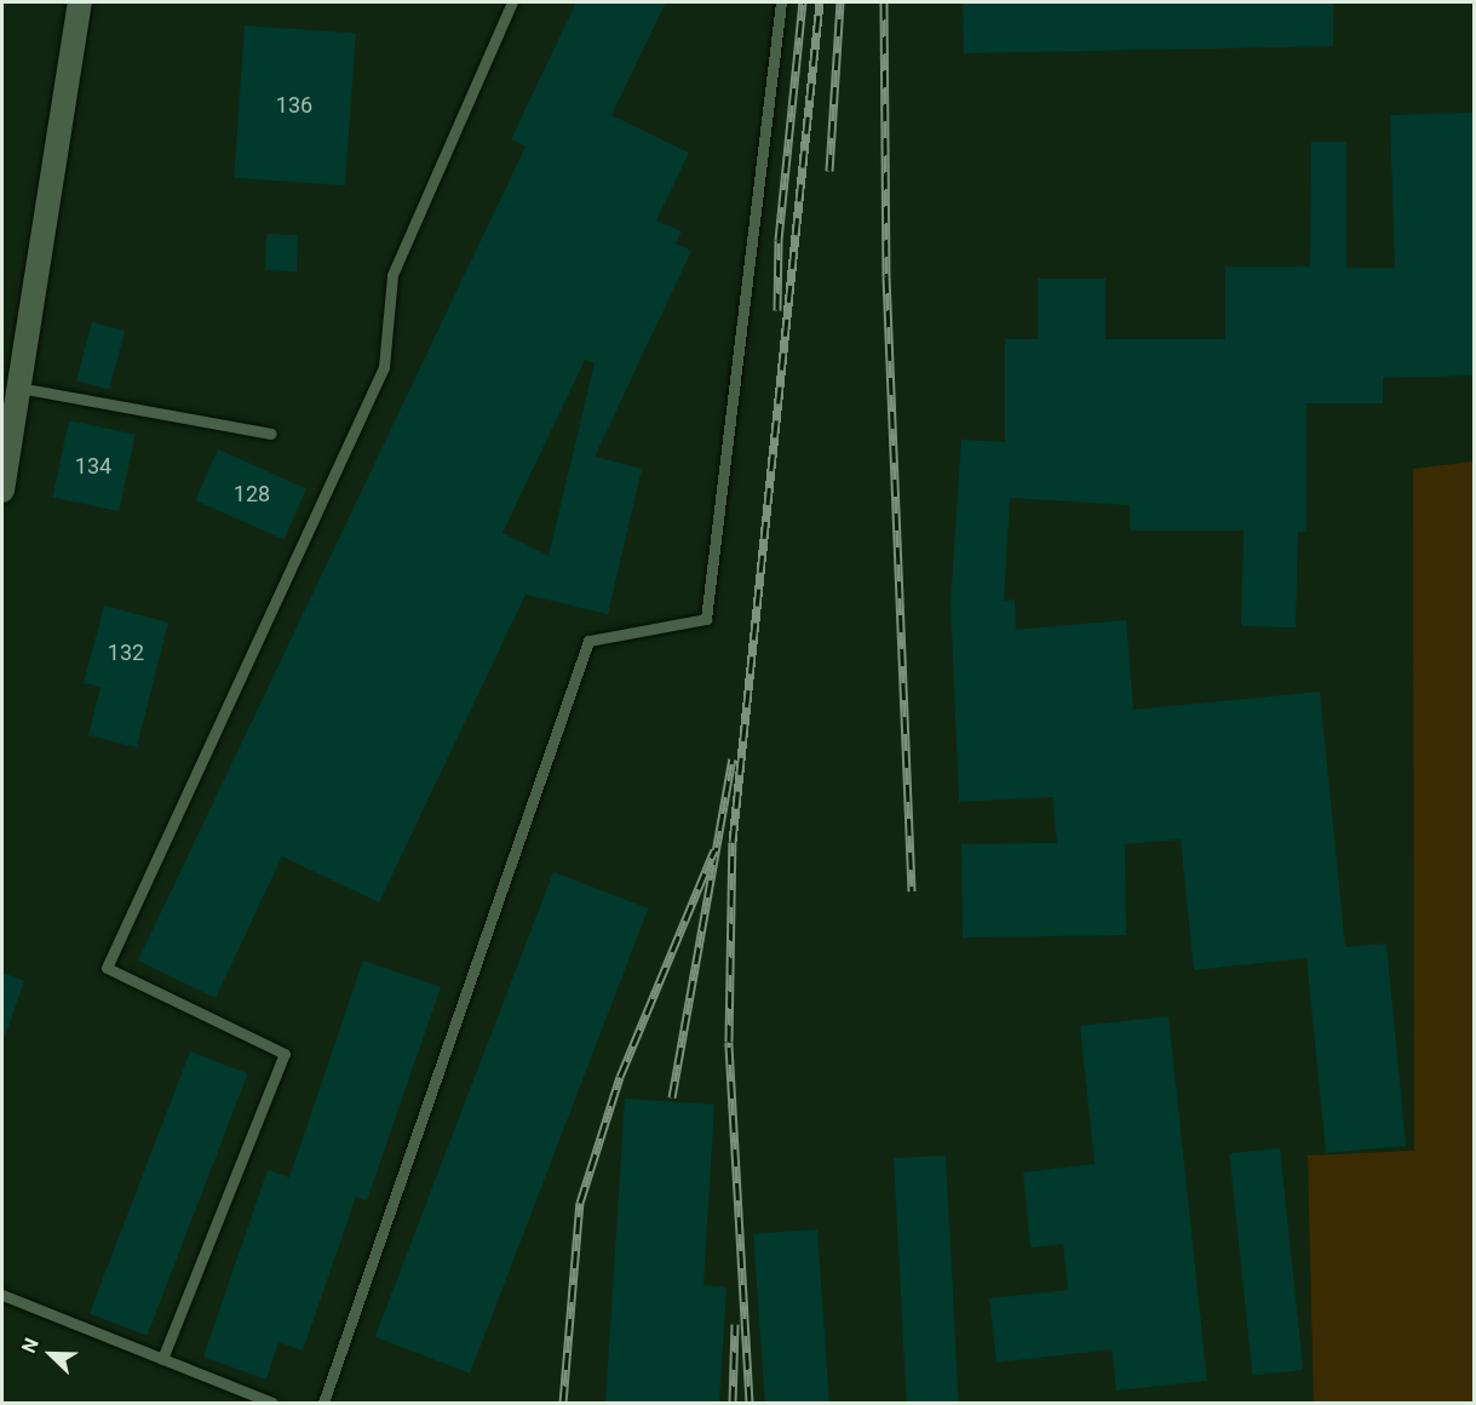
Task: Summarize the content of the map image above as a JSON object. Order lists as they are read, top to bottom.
{
  "house_numbers": [
    "136",
    "134",
    "128",
    "132"
  ],
  "north": "top left"
}
